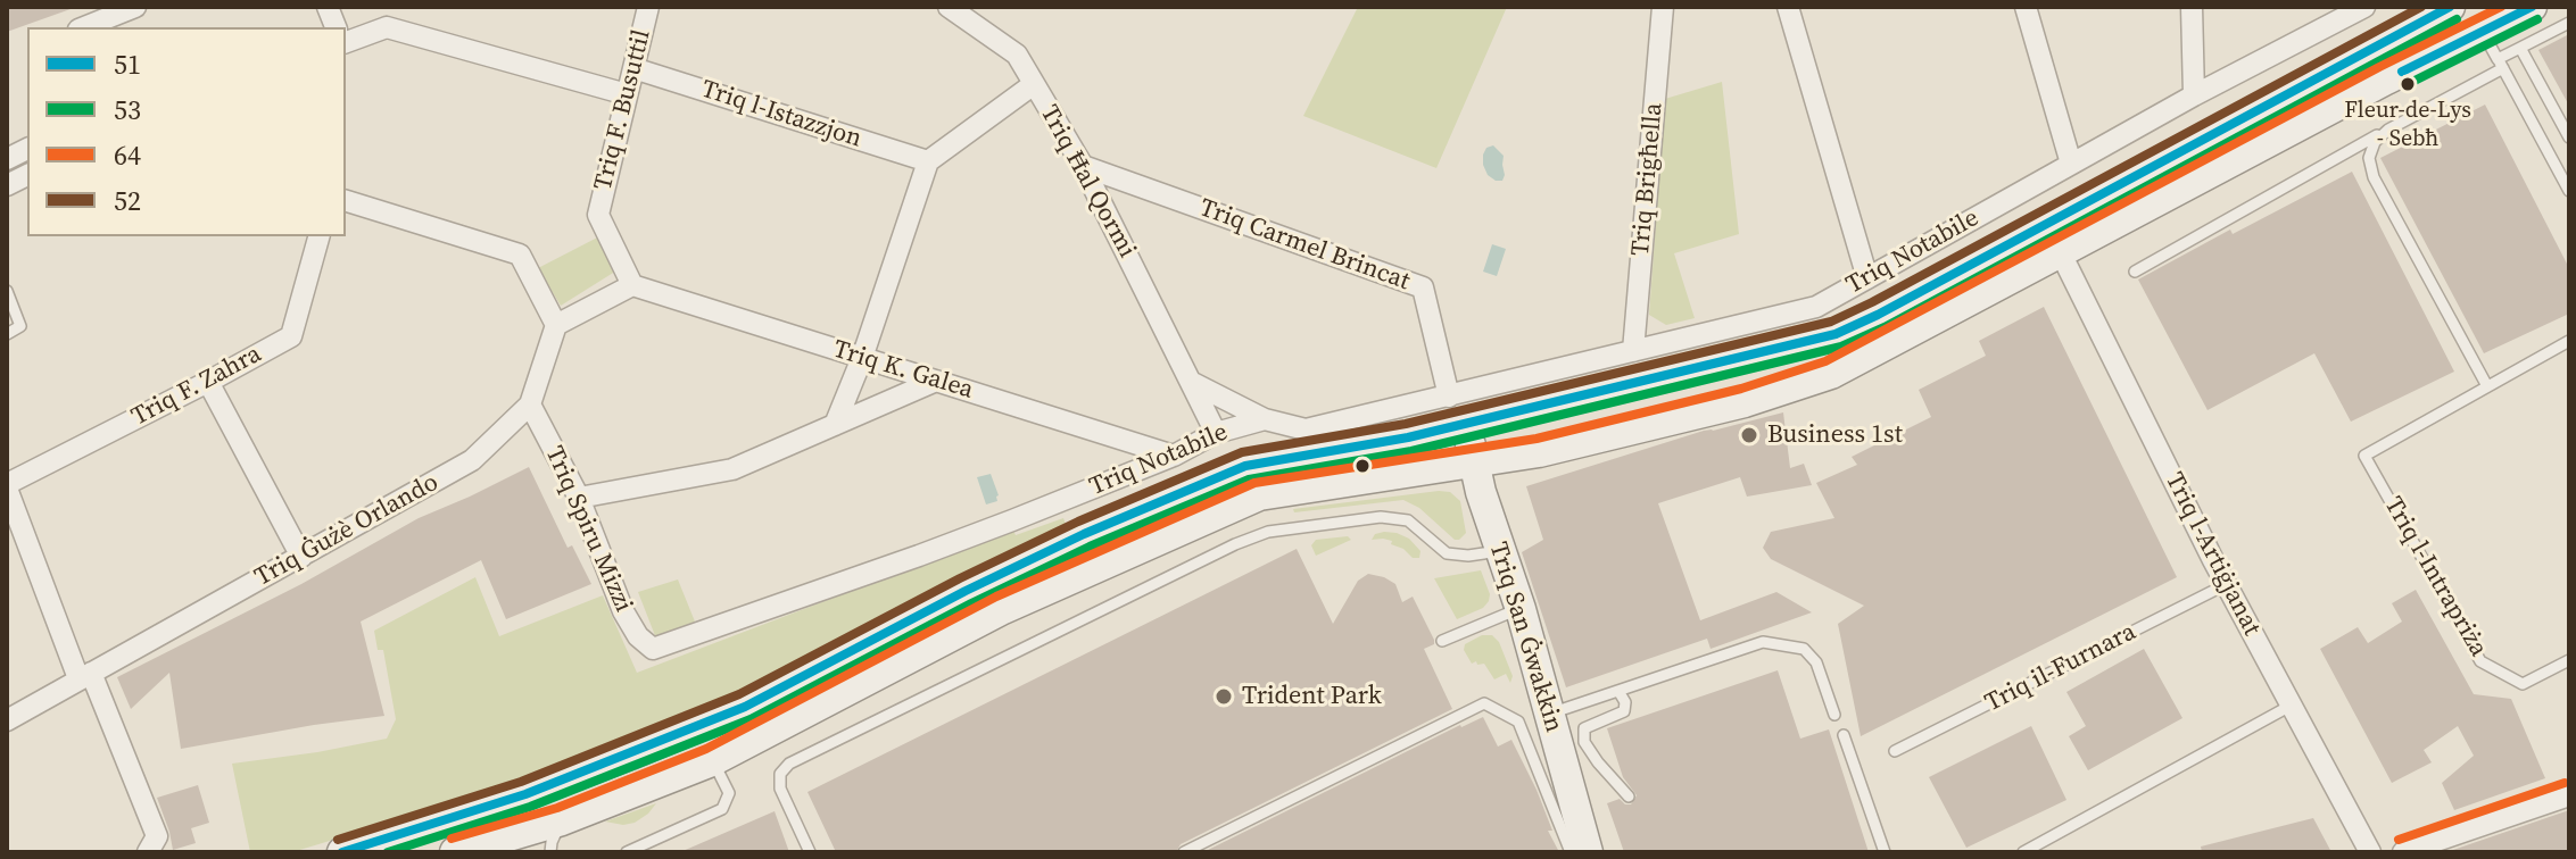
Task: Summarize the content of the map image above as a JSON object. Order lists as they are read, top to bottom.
{
  "streets": {
    "main road": ["Triq San Ġwakkin"],
    "street": [
      "Triq F. Busuttil",
      "Triq l-Istazzjon",
      "Triq Brigħella",
      "Triq Ħal Qormi",
      "Triq Carmel Brincat",
      "Triq Notabile",
      "Triq K. Galea",
      "Triq F. Zahra",
      "Triq Spiru Mizzi",
      "Triq Ġużè Orlando",
      "Triq l-Artiġjanat"
    ],
    "lane": ["Triq l-Intrapriża", "Triq il-Furnara"]
  },
  "crossings": [
    ["Triq F. Busuttil", "Triq l-Istazzjon"],
    ["Triq F. Busuttil", "Triq K. Galea"],
    ["Triq Brigħella", "Triq Notabile"],
    ["Triq Ħal Qormi", "Triq Carmel Brincat"],
    ["Triq Ħal Qormi", "Triq Notabile"],
    ["Triq Carmel Brincat", "Triq Notabile"],
    ["Triq Notabile", "Triq K. Galea"],
    ["Triq Notabile", "Triq Spiru Mizzi"],
    ["Triq Spiru Mizzi", "Triq Ġużè Orlando"],
    ["Triq l-Artiġjanat", "Triq il-Furnara"]
  ],
  "places": ["Fleur-de-Lys - Sebħ", "Business 1st", "Trident Park"],
  "lines": [
    "transit line 51",
    "transit line 64",
    "transit line 52",
    "transit line 53"
  ],
  "legend": [
    "51",
    "53",
    "64",
    "52"
  ]
}
